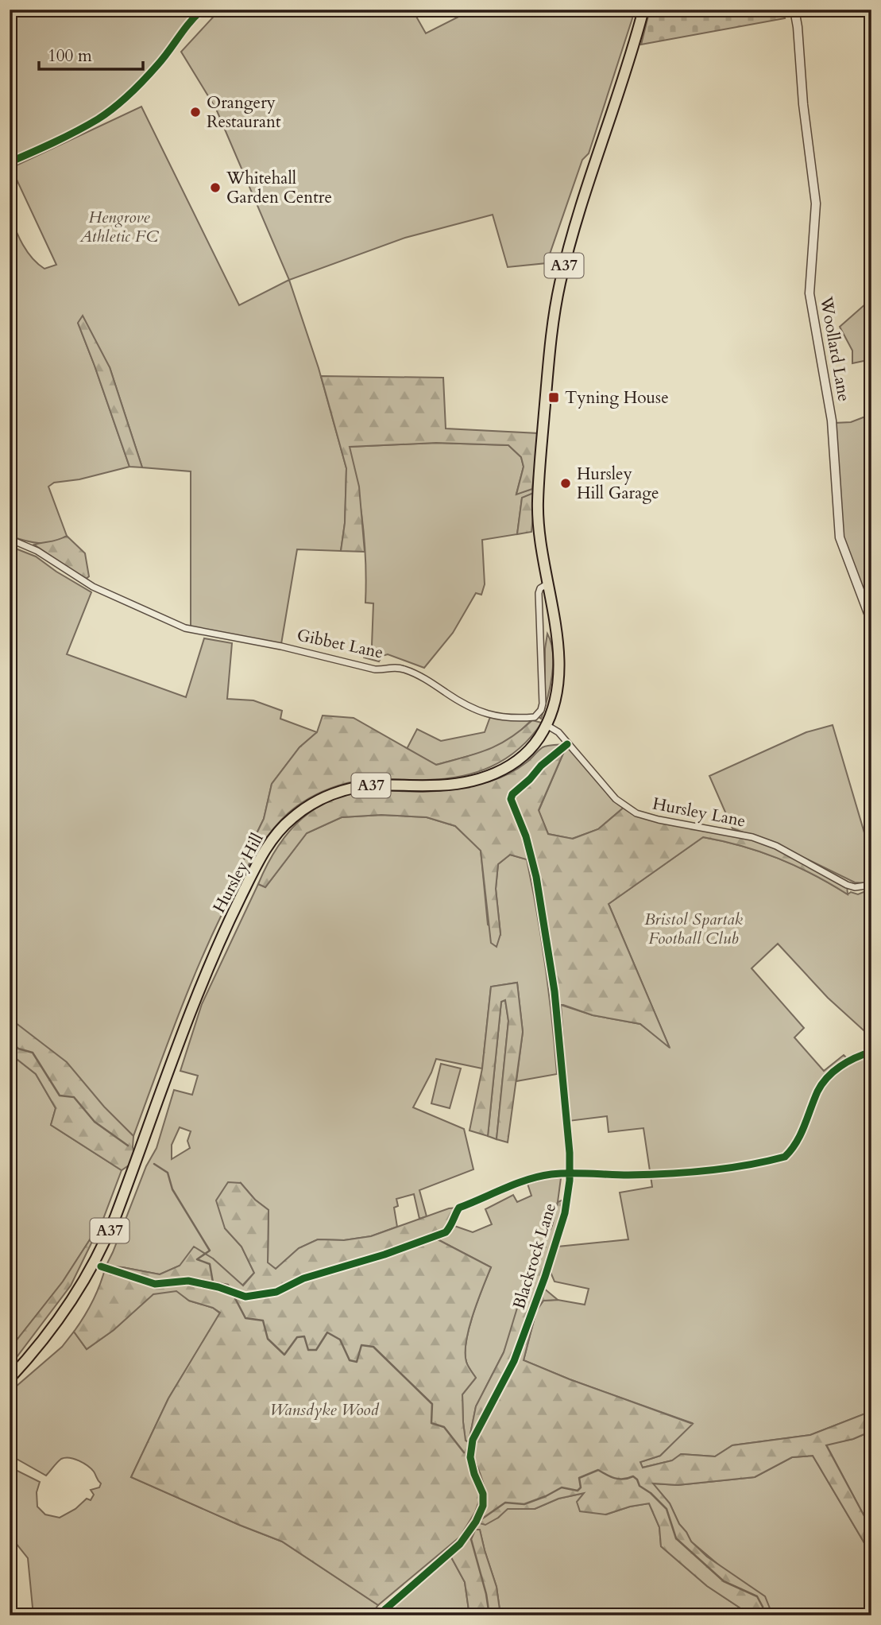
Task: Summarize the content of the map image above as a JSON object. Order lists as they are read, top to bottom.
{
  "streets": {
    "highway": ["A37", "Hursley Hill"],
    "street": [
      "Woollard Lane",
      "Gibbet Lane",
      "Hursley Lane",
      "Blackrock Lane"
    ]
  },
  "crossings": [
    ["A37", "Gibbet Lane"],
    ["A37", "Hursley Hill"],
    ["Gibbet Lane", "Hursley Hill"],
    ["Hursley Lane", "Hursley Hill"],
    ["Hursley Lane", "Blackrock Lane"]
  ],
  "parks": ["Hengrove Athletic FC", "Bristol Spartak Football Club", "Wansdyke Wood"],
  "places": {
    "other": ["Orangery Restaurant", "Whitehall Garden Centre", "Hursley Hill Garage"],
    "transit": ["Tyning House"]
  },
  "scale_bar": "100 m"
}
